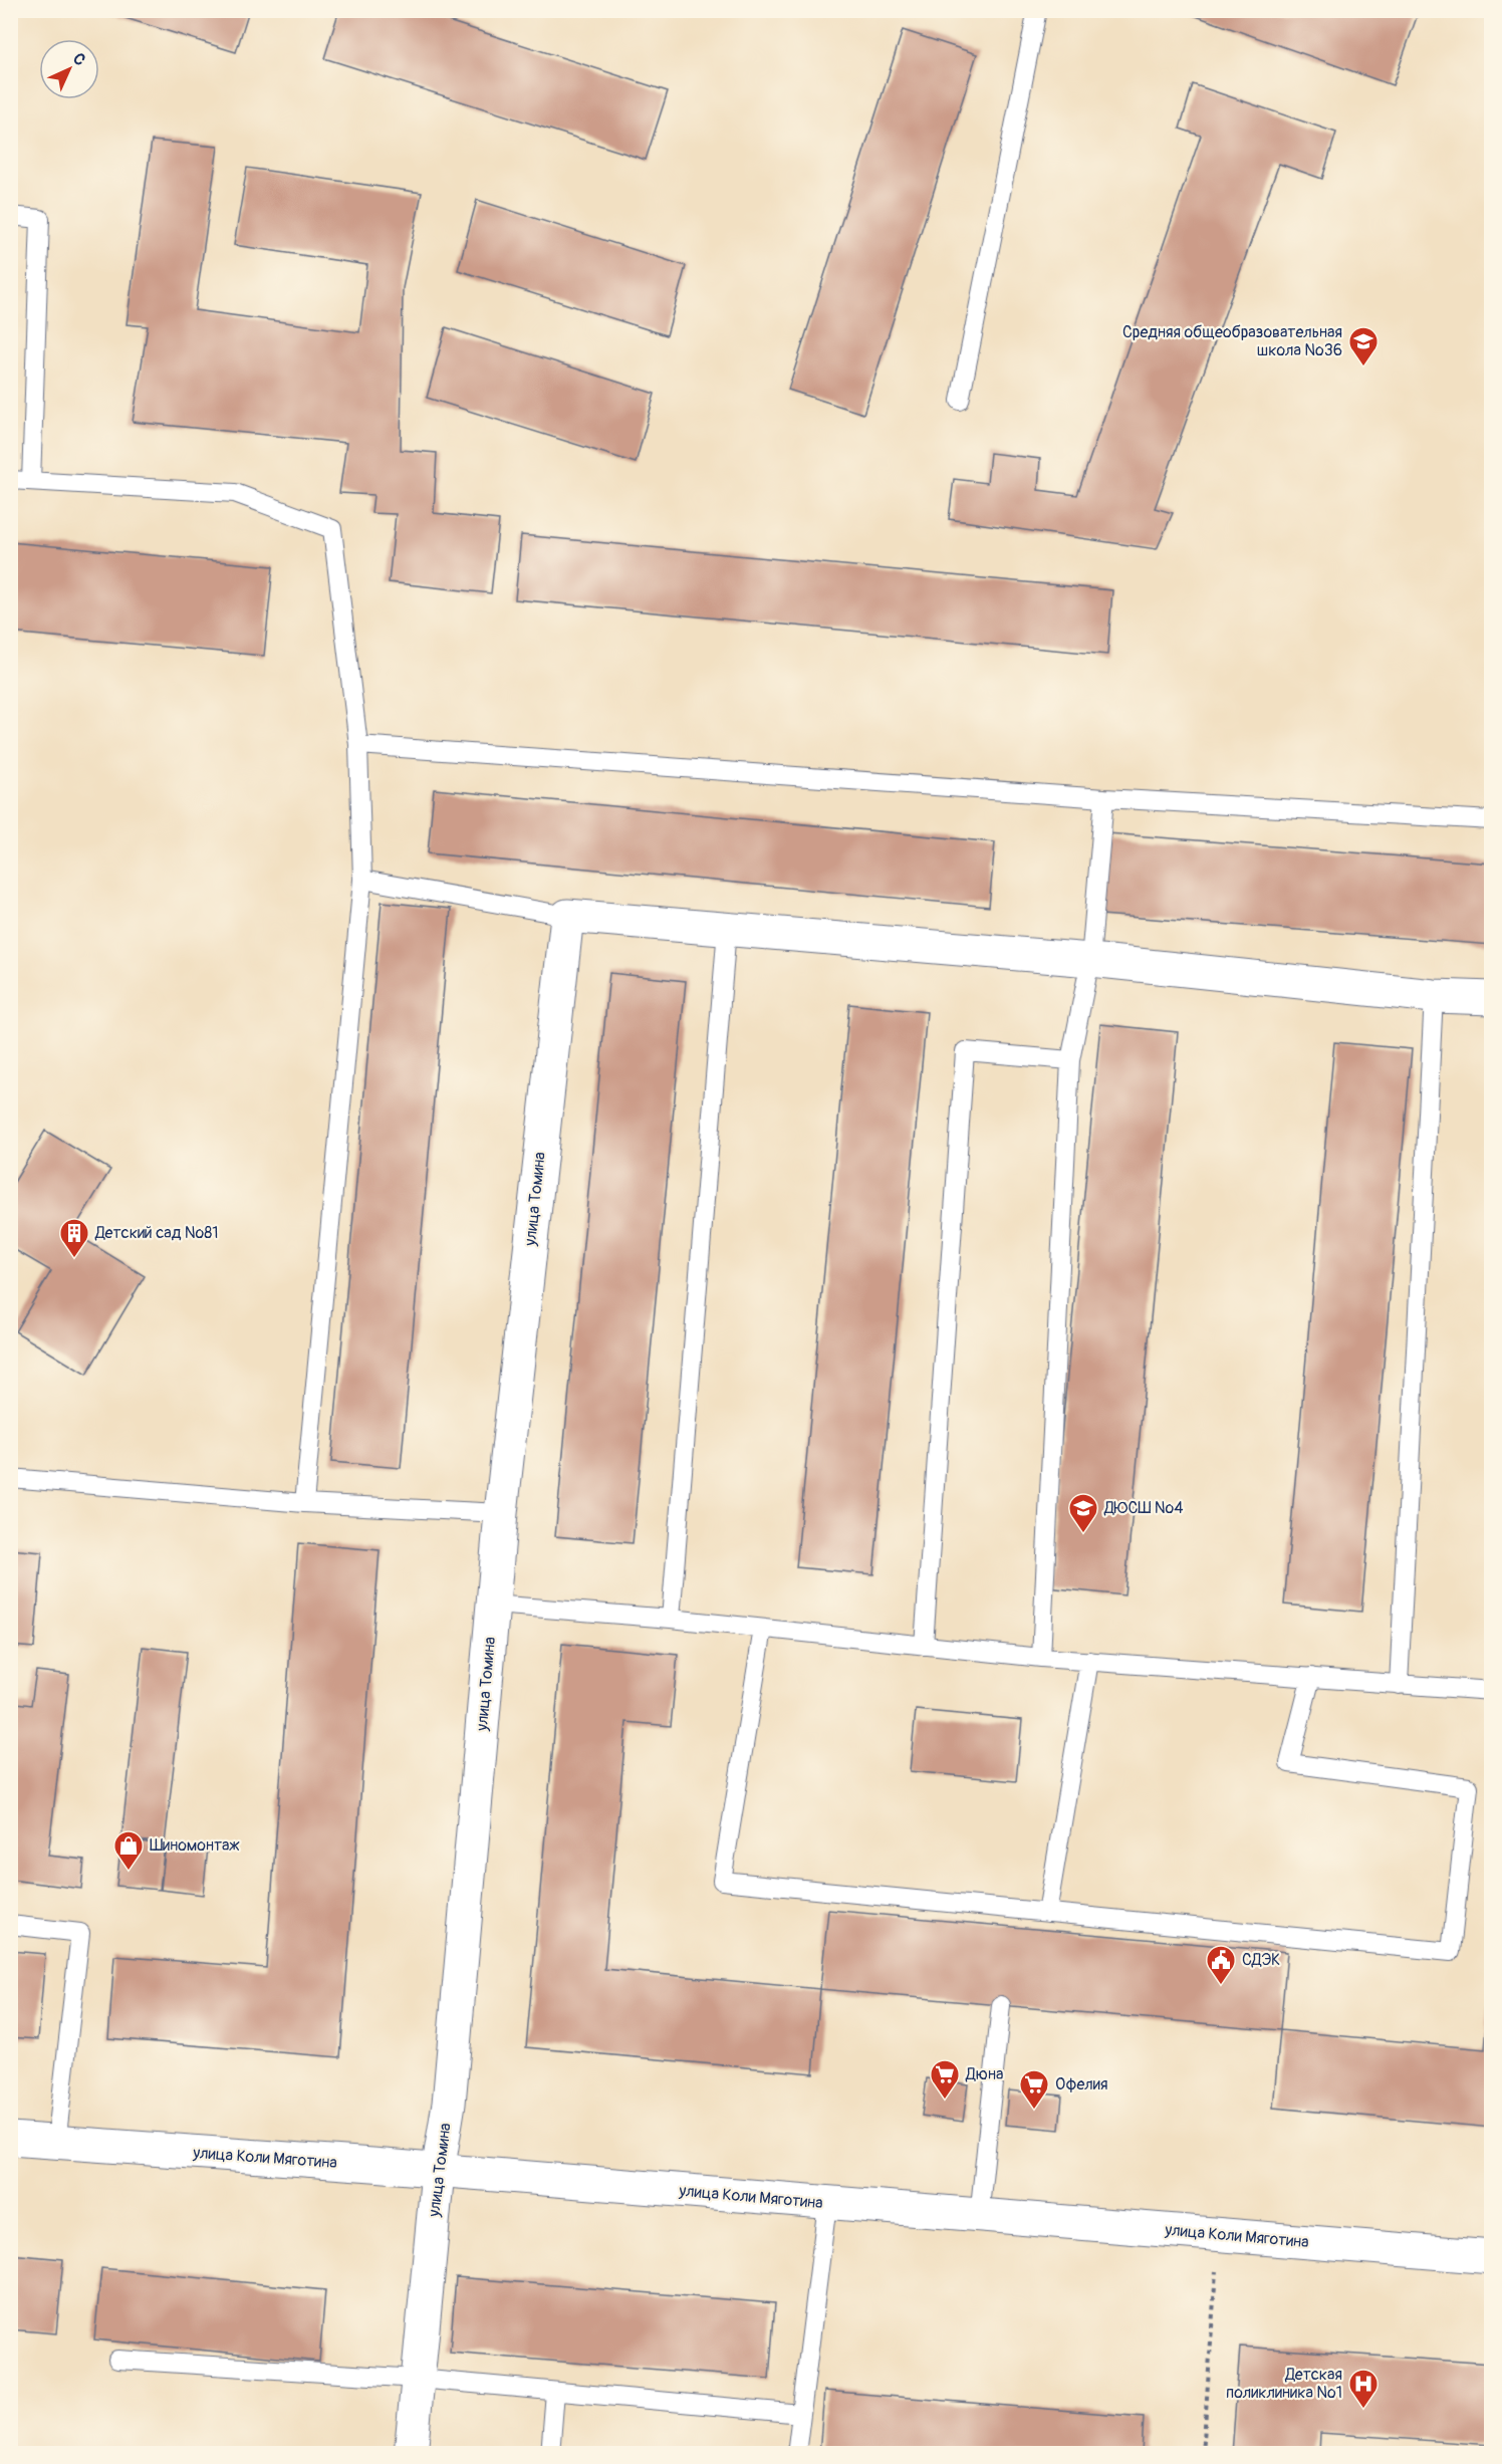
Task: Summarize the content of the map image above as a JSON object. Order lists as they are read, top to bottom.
{
  "streets": {
    "street": ["улица Томина", "улица Коли Мяготина"]
  },
  "crossings": [
    ["улица Томина", "улица Коли Мяготина"]
  ],
  "places": {
    "school or university": ["Средняя общеобразовательная школа №36", "ДЮСШ №4"],
    "building": ["Детский сад №81"],
    "shop": ["Шиномонтаж"],
    "public building": ["СДЭК"],
    "supermarket": ["Дюна", "Офелия"],
    "hospital": ["Детская поликлиника №1"]
  },
  "north": "top right"
}
